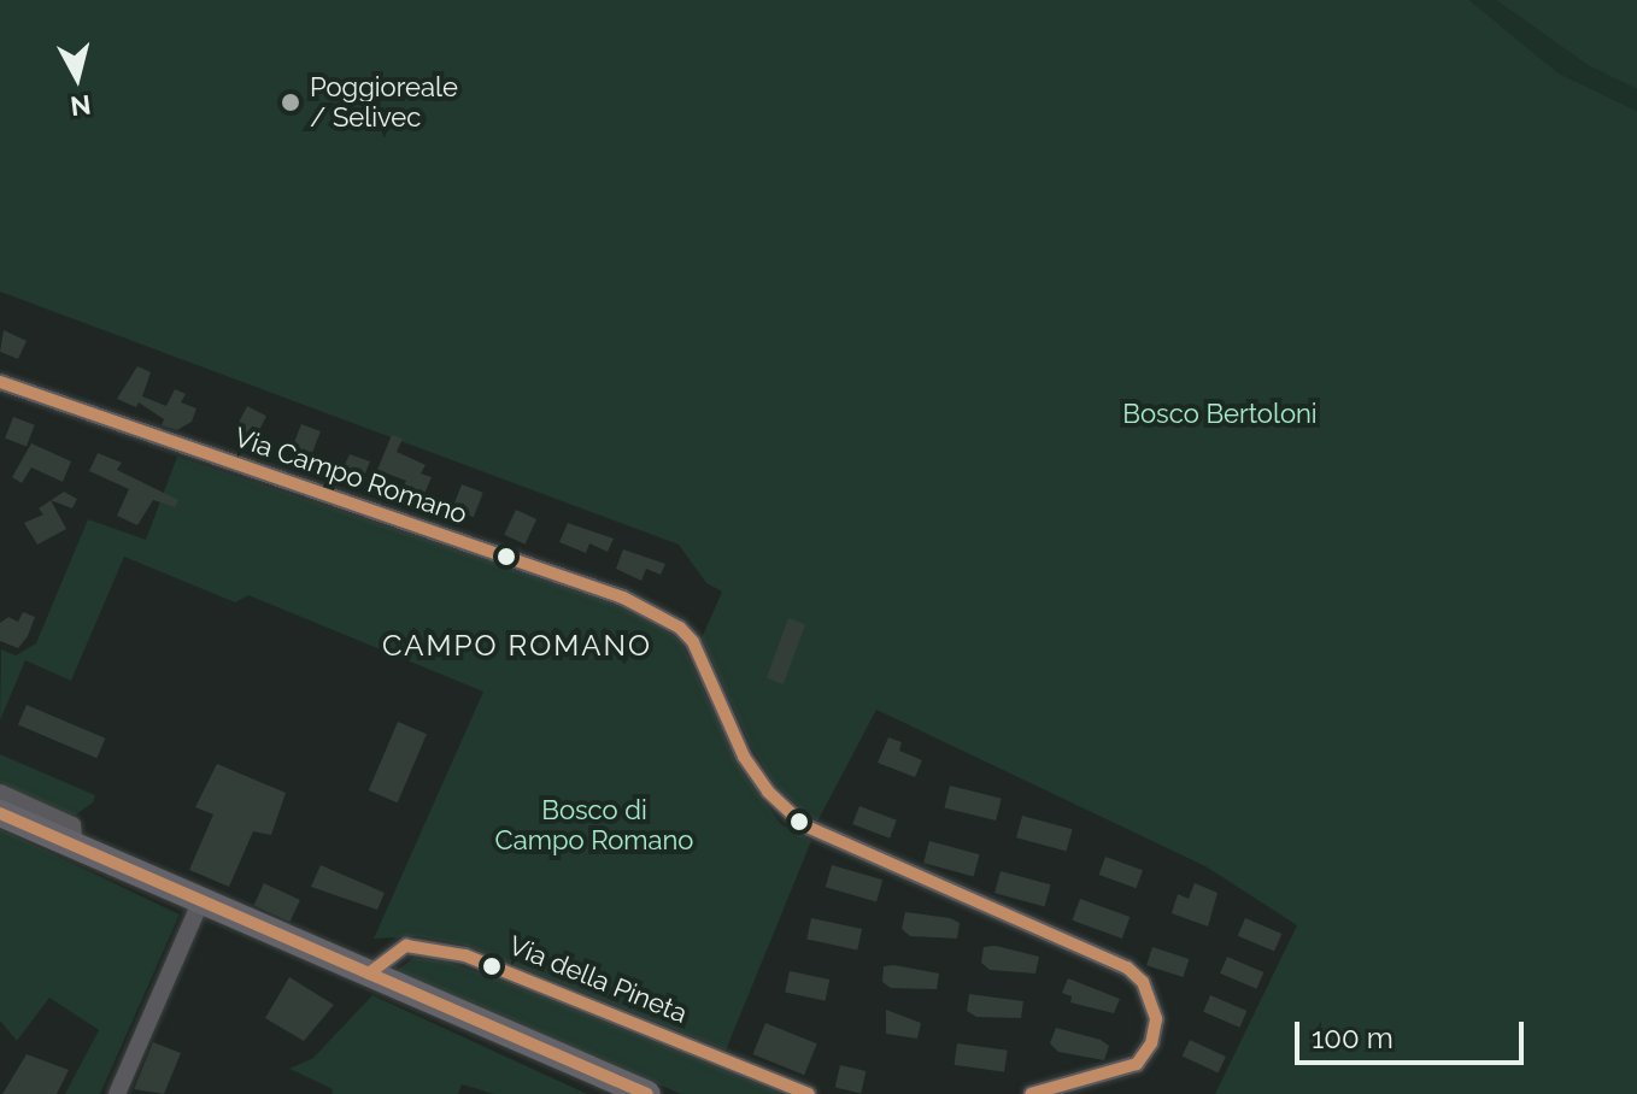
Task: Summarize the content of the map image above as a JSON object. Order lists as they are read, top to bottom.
{
  "streets": {
    "street": ["Via Campo Romano", "Via della Pineta"]
  },
  "districts": ["CAMPO ROMANO"],
  "parks": ["Bosco Bertoloni", "Bosco di Campo Romano"],
  "places": ["Poggioreale / Selivec"],
  "scale_bar": "100 m",
  "north": "bottom"
}
